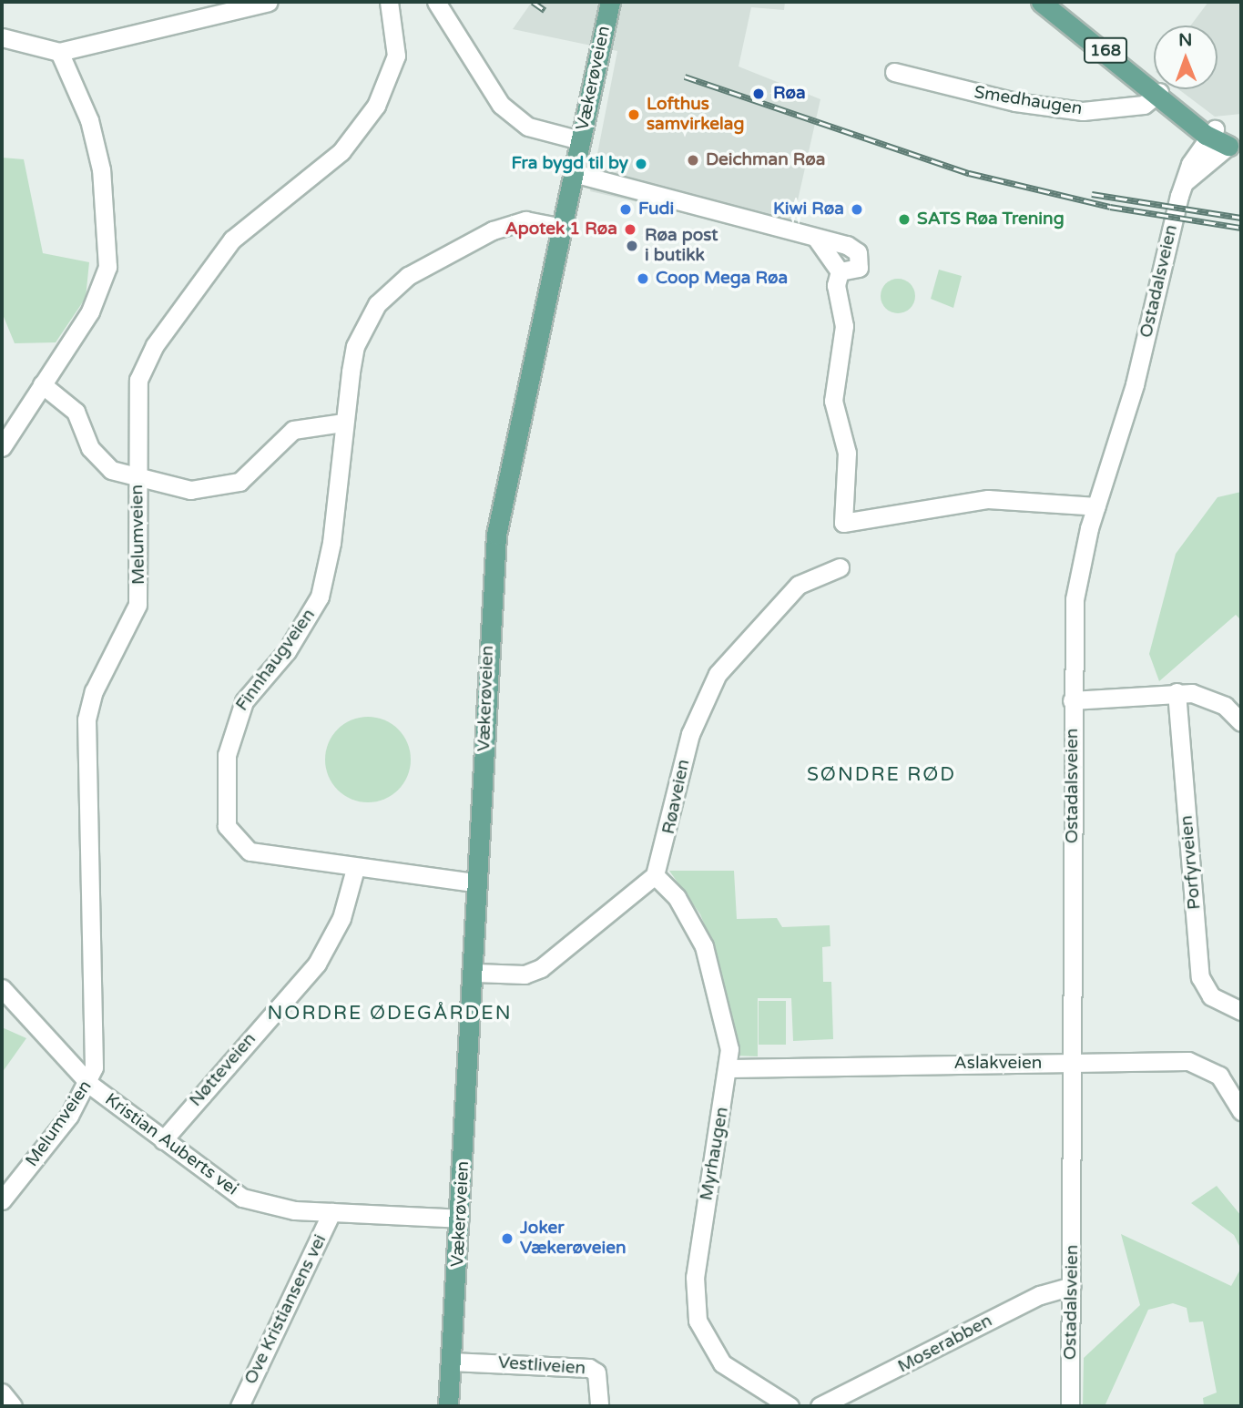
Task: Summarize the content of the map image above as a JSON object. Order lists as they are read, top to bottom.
{
  "streets": {
    "main road": ["168", "Vækerøveien"],
    "street": [
      "Smedhaugen",
      "Ostadalsveien",
      "Melumveien",
      "Finnhaugveien",
      "Røaveien",
      "Porfyrveien",
      "Aslakveien",
      "Nøtteveien",
      "Kristian Auberts vei",
      "Myrhaugen",
      "Ove Kristiansens vei",
      "Moserabben",
      "Vestliveien"
    ]
  },
  "crossings": [
    ["168", "Smedhaugen"],
    ["168", "Ostadalsveien"],
    ["Vækerøveien", "Finnhaugveien"],
    ["Vækerøveien", "Kristian Auberts vei"],
    ["Vækerøveien", "Vestliveien"],
    ["Ostadalsveien", "Aslakveien"],
    ["Ostadalsveien", "Moserabben"],
    ["Melumveien", "Kristian Auberts vei"],
    ["Finnhaugveien", "Nøtteveien"],
    ["Røaveien", "Myrhaugen"],
    ["Aslakveien", "Myrhaugen"],
    ["Nøtteveien", "Kristian Auberts vei"],
    ["Kristian Auberts vei", "Ove Kristiansens vei"]
  ],
  "districts": ["SØNDRE RØD", "NORDRE ØDEGÅRDEN"],
  "places": [
    "Røa",
    "Lofthus samvirkelag",
    "Deichman Røa",
    "Fra bygd til by",
    "Fudi",
    "Kiwi Røa",
    "SATS Røa Trening",
    "Apotek 1 Røa",
    "Røa post i butikk",
    "Coop Mega Røa",
    "Joker Vækerøveien"
  ],
  "north": "top"
}
